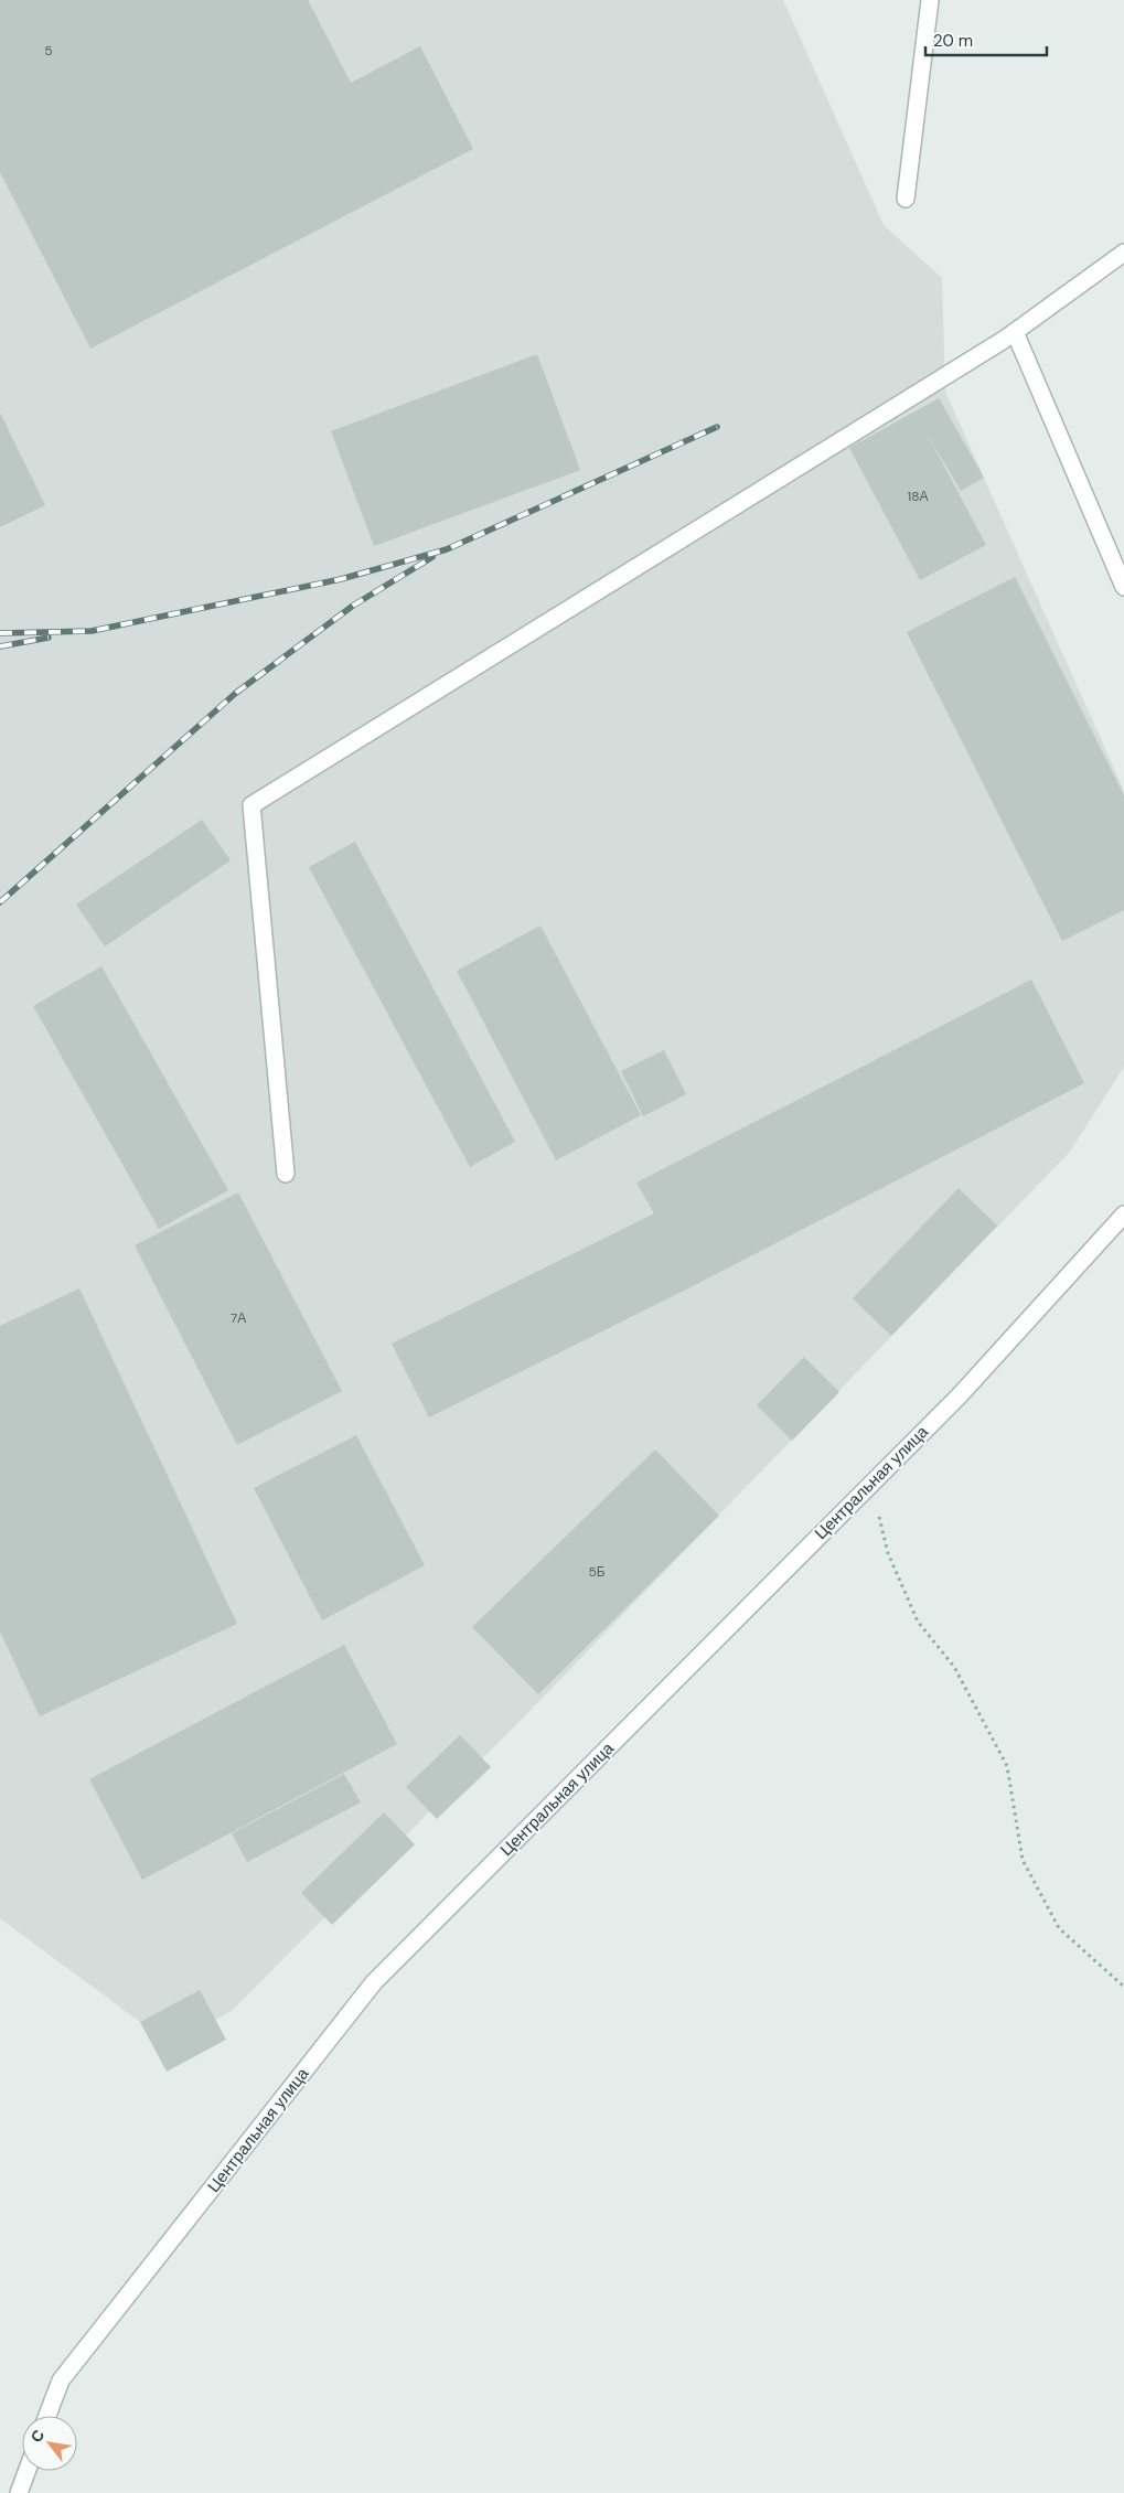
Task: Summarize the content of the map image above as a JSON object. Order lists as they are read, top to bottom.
{
  "streets": {
    "street": ["Центральная улица"]
  },
  "house_numbers": [
    "5",
    "18А",
    "7А",
    "5Б"
  ],
  "scale_bar": "20 m",
  "north": "top left"
}
